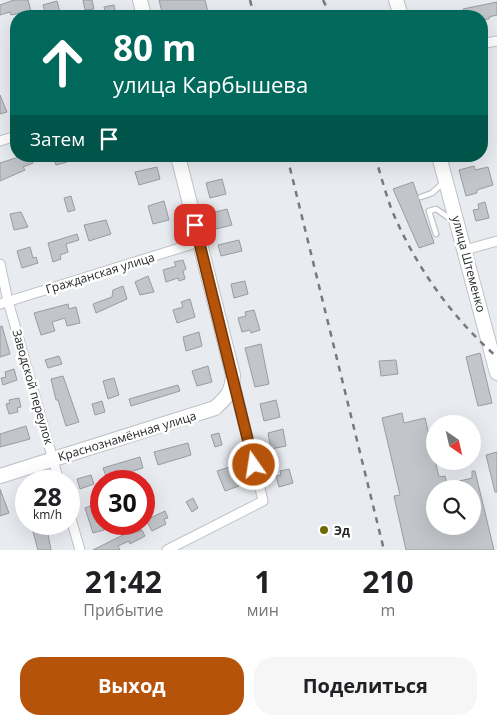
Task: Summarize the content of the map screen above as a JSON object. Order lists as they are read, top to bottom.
{
  "streets": {
    "main road": ["улица Штеменко", "Краснознамённая улица"],
    "street": ["Гражданская улица", "Заводской переулок"]
  },
  "crossings": [
    ["Гражданская улица", "Заводской переулок"],
    ["Заводской переулок", "Краснознамённая улица"]
  ],
  "places": ["Эд"],
  "north": "bottom right",
  "page": {
    "turn": ["80 m", "улица Карбышева"],
    "then": "Затем",
    "speed": "28 km/h",
    "limit": "30",
    "eta": [
      "21:42",
      "Прибытие",
      "1",
      "мин",
      "210",
      "m"
    ],
    "buttons": ["Выход", "Поделиться"]
  }
}
